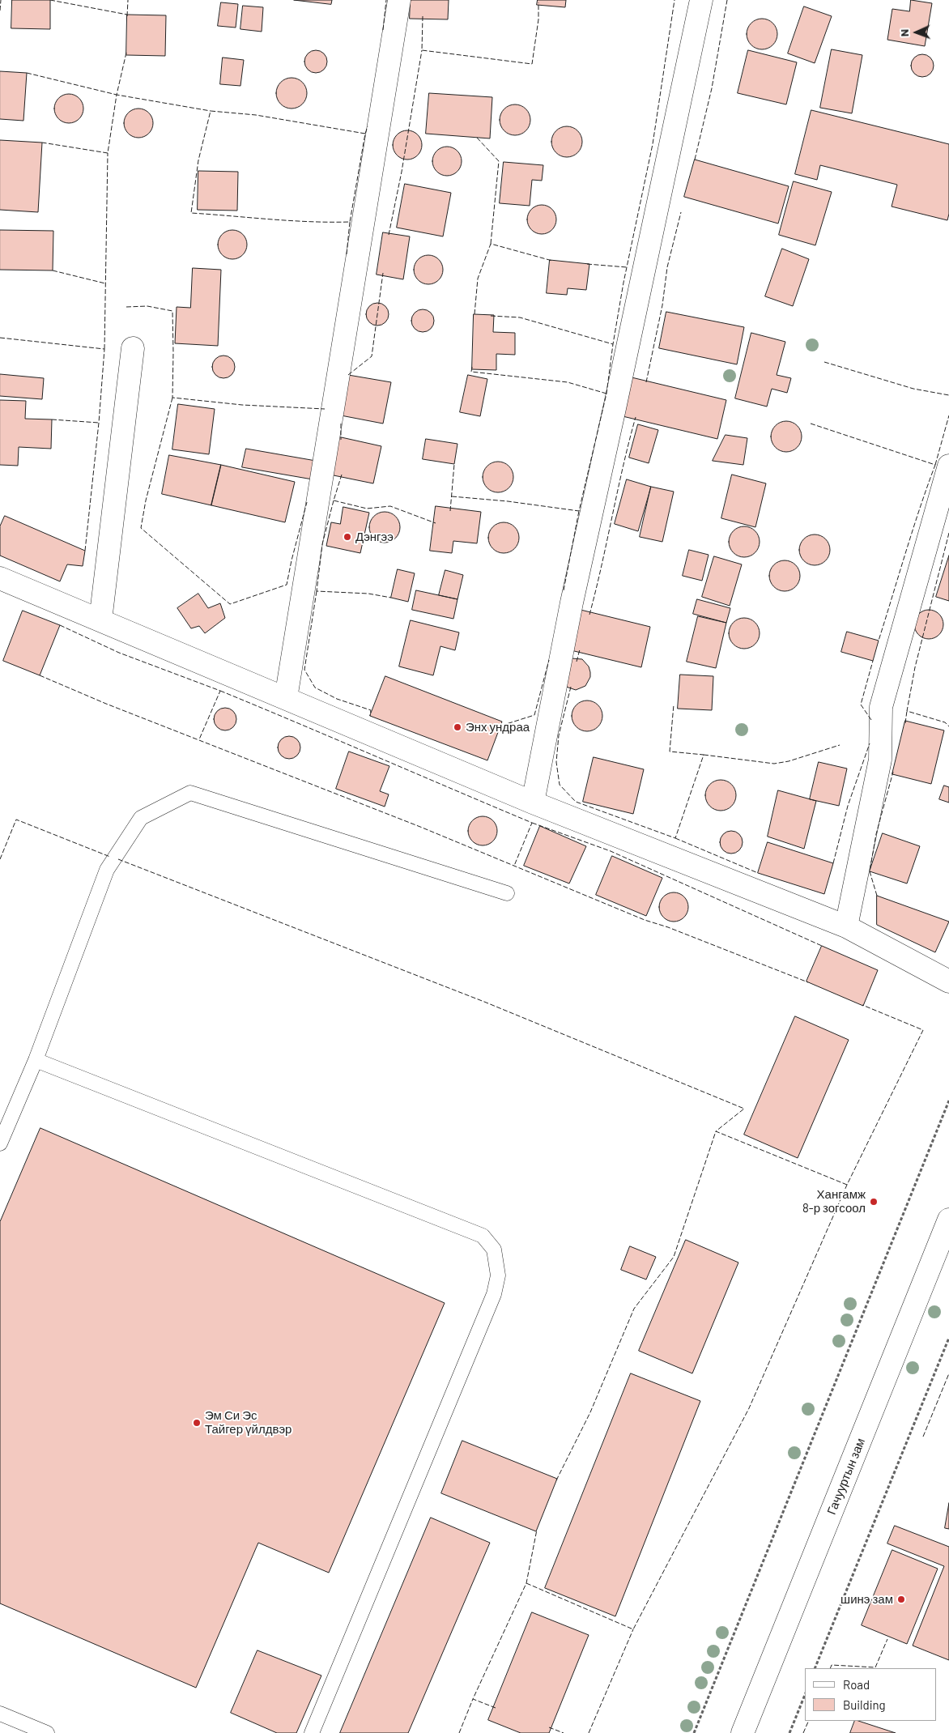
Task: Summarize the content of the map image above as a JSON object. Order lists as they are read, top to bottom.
{
  "streets": {
    "main road": ["Гачууртын зам"]
  },
  "places": [
    "Дэнгээ",
    "Энх ундраа",
    "Хангамж 8-р зогсоол",
    "Эм Си Эс Тайгер үйлдвэр",
    "шинэ зам"
  ],
  "legend": ["Road", "Building"],
  "north": "left"
}
